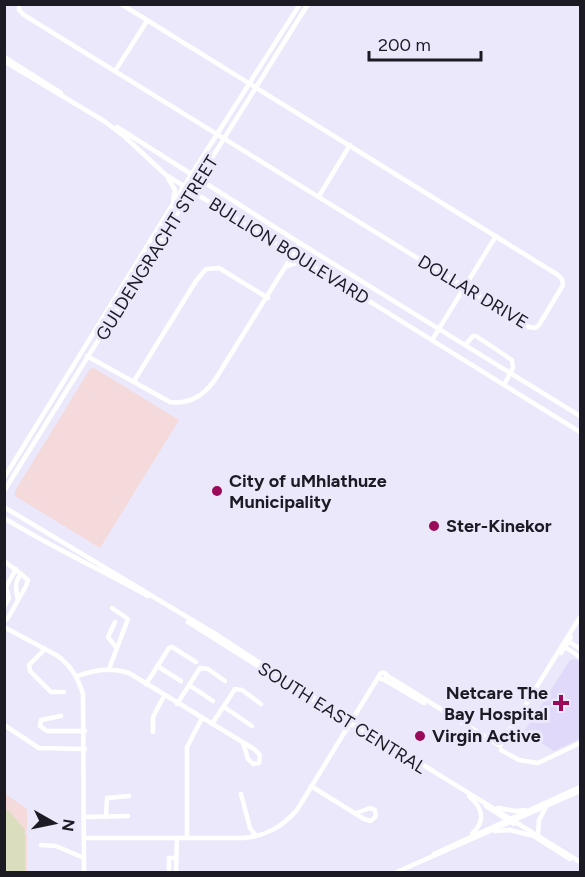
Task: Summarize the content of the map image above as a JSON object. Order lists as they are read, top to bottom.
{
  "streets": {
    "street": [
      "GULDENGRACHT STREET",
      "BULLION BOULEVARD",
      "DOLLAR DRIVE",
      "SOUTH EAST CENTRAL"
    ]
  },
  "crossings": [
    ["GULDENGRACHT STREET", "BULLION BOULEVARD"],
    ["GULDENGRACHT STREET", "DOLLAR DRIVE"]
  ],
  "places": {
    "other": ["City of uMhlathuze Municipality", "Ster-Kinekor", "Virgin Active"],
    "health": ["Netcare The Bay Hospital"]
  },
  "scale_bar": "200 m",
  "north": "right"
}
